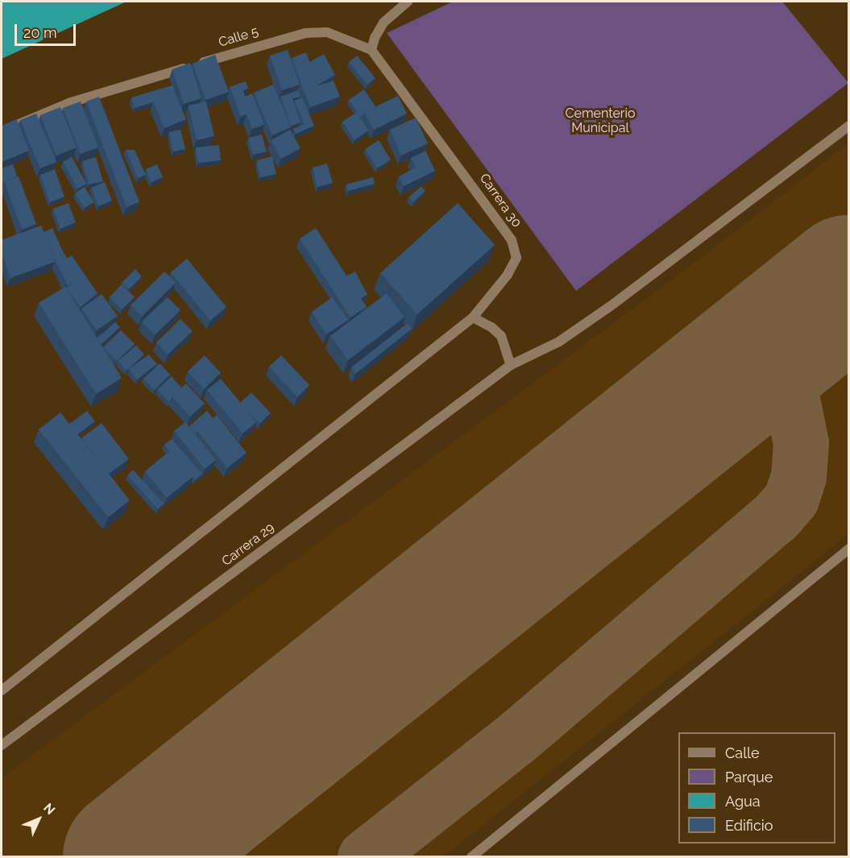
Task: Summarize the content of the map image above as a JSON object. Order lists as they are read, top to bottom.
{
  "streets": {
    "street": ["Calle 5", "Carrera 30", "Carrera 29"]
  },
  "crossings": [
    ["Calle 5", "Carrera 30"]
  ],
  "parks": ["Cementerio Municipal"],
  "legend": [
    "Calle",
    "Parque",
    "Agua",
    "Edificio"
  ],
  "scale_bar": "20 m",
  "north": "top right"
}
